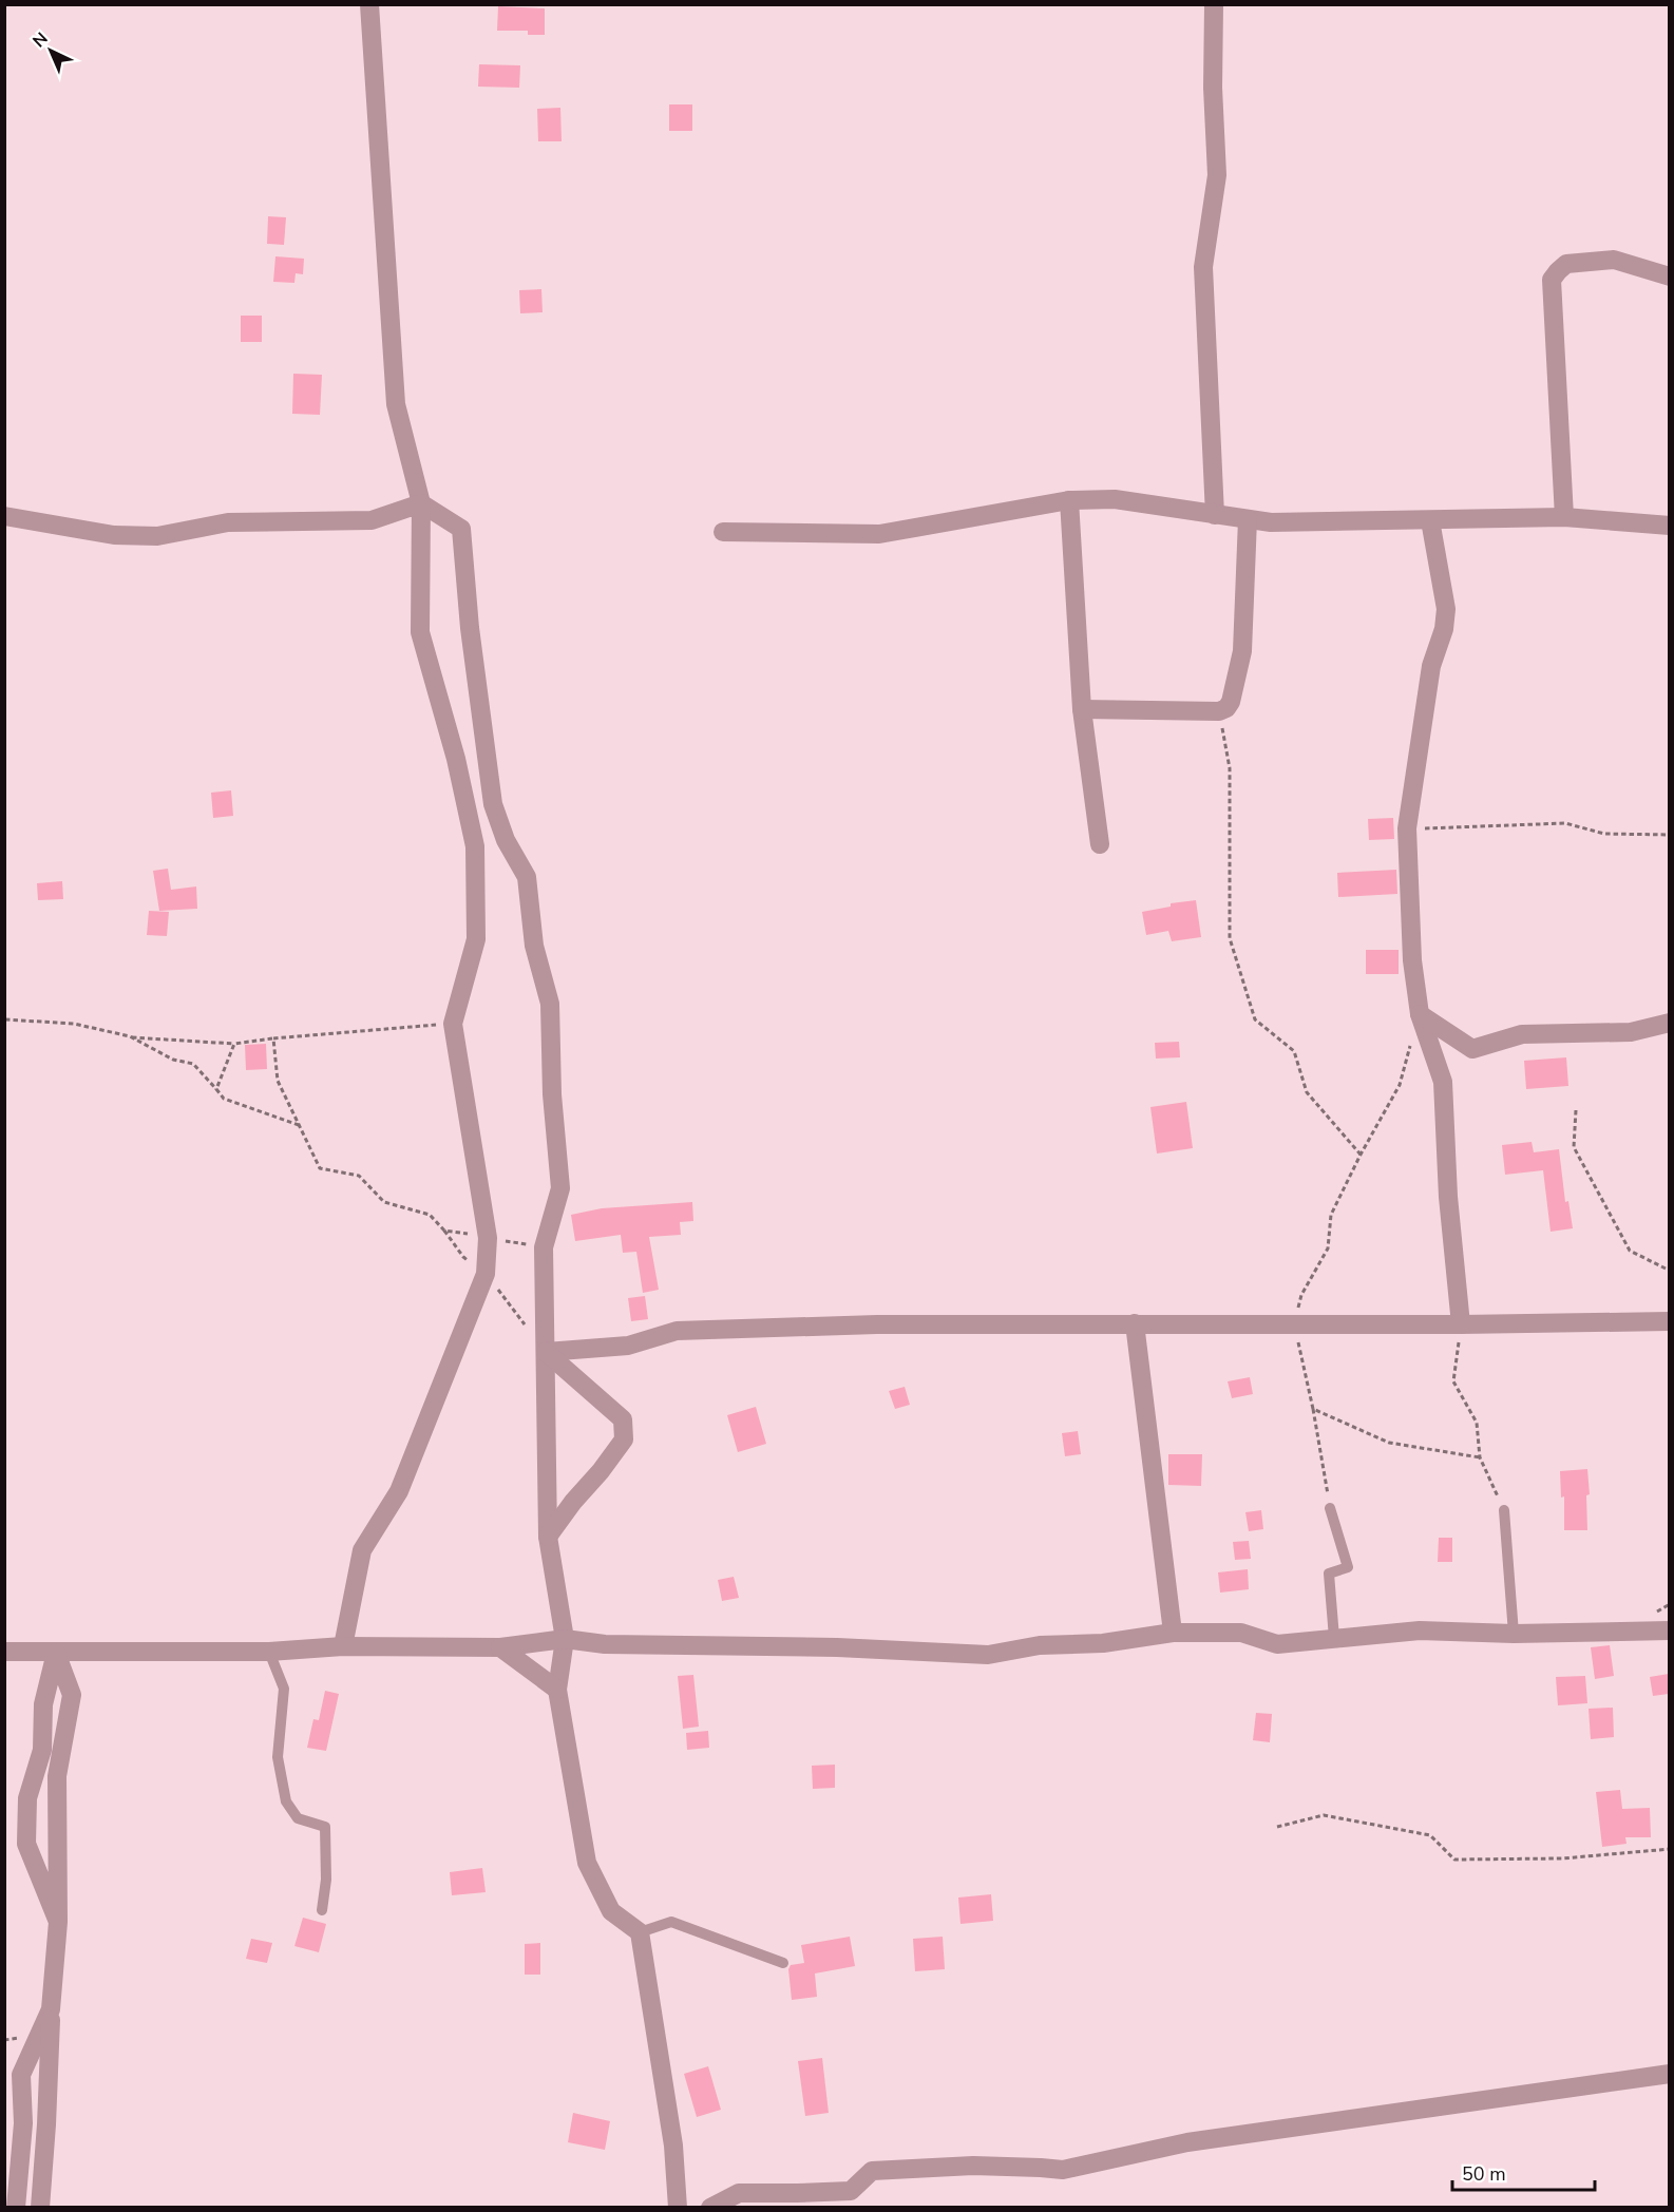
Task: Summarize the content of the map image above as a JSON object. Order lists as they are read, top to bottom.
{
  "scale_bar": "50 m",
  "north": "top left"
}
